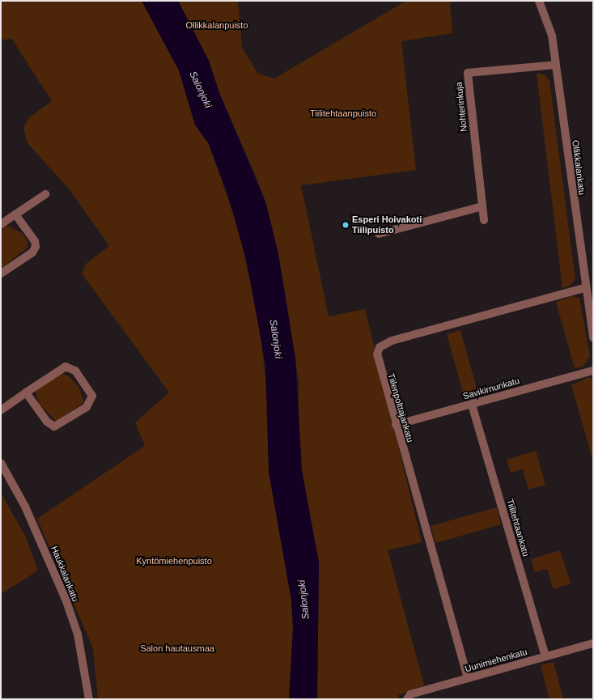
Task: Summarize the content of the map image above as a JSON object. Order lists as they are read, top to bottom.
{
  "streets": {
    "street": [
      "Nohterinkuja",
      "Ollikkalankatu",
      "Savikirnunkatu",
      "Tiilenpolttajankatu",
      "Tiilitehtaankatu",
      "Haukkalankatu",
      "Uunimiehenkatu"
    ]
  },
  "crossings": [
    ["Nohterinkuja", "Ollikkalankatu"],
    ["Ollikkalankatu", "Tiilenpolttajankatu"],
    ["Savikirnunkatu", "Tiilenpolttajankatu"],
    ["Savikirnunkatu", "Tiilitehtaankatu"],
    ["Tiilenpolttajankatu", "Uunimiehenkatu"],
    ["Tiilitehtaankatu", "Uunimiehenkatu"]
  ],
  "water": ["Salonjoki"],
  "parks": [
    "Ollikkalanpuisto",
    "Tiilitehtaanpuisto",
    "Kyntömiehenpuisto",
    "Salon hautausmaa"
  ],
  "places": ["Esperi Hoivakoti Tiilipuisto"]
}
